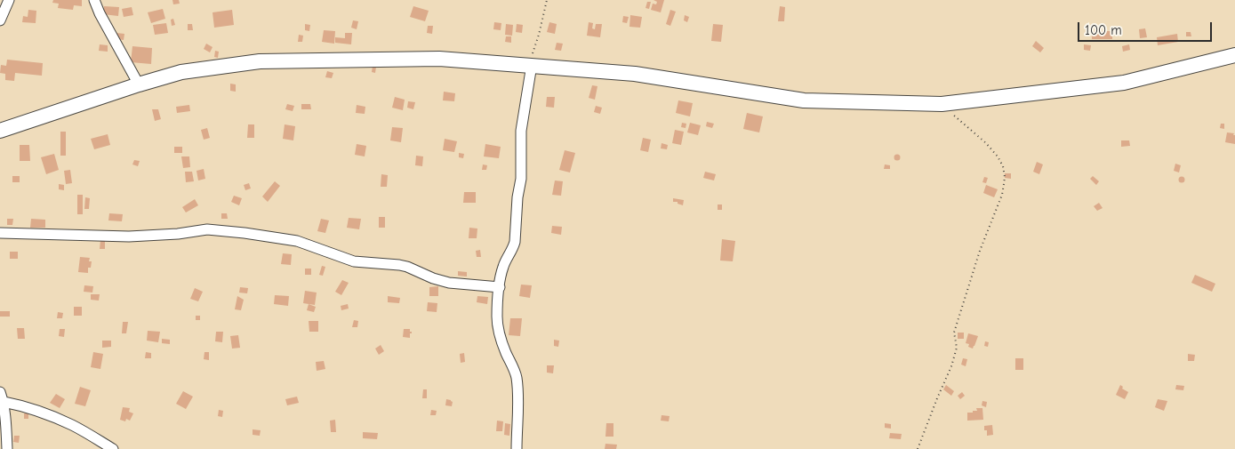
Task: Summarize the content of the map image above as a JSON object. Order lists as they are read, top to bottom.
{
  "scale_bar": "100 m"
}
